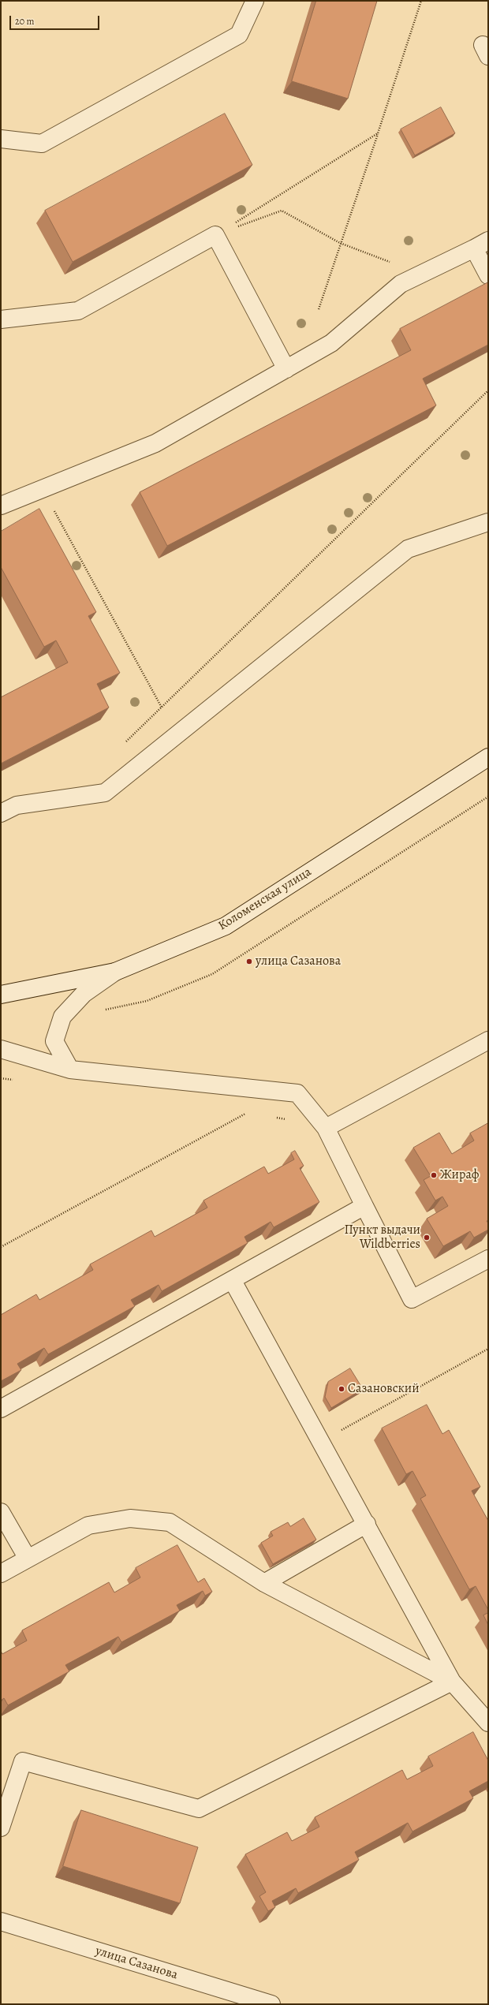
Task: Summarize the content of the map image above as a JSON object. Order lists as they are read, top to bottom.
{
  "streets": {
    "main road": ["Коломенская улица", "улица Сазанова"]
  },
  "places": [
    "улица Сазанова",
    "Жираф",
    "Пункт выдачи Wildberries",
    "Сазановский"
  ],
  "scale_bar": "20 m"
}
